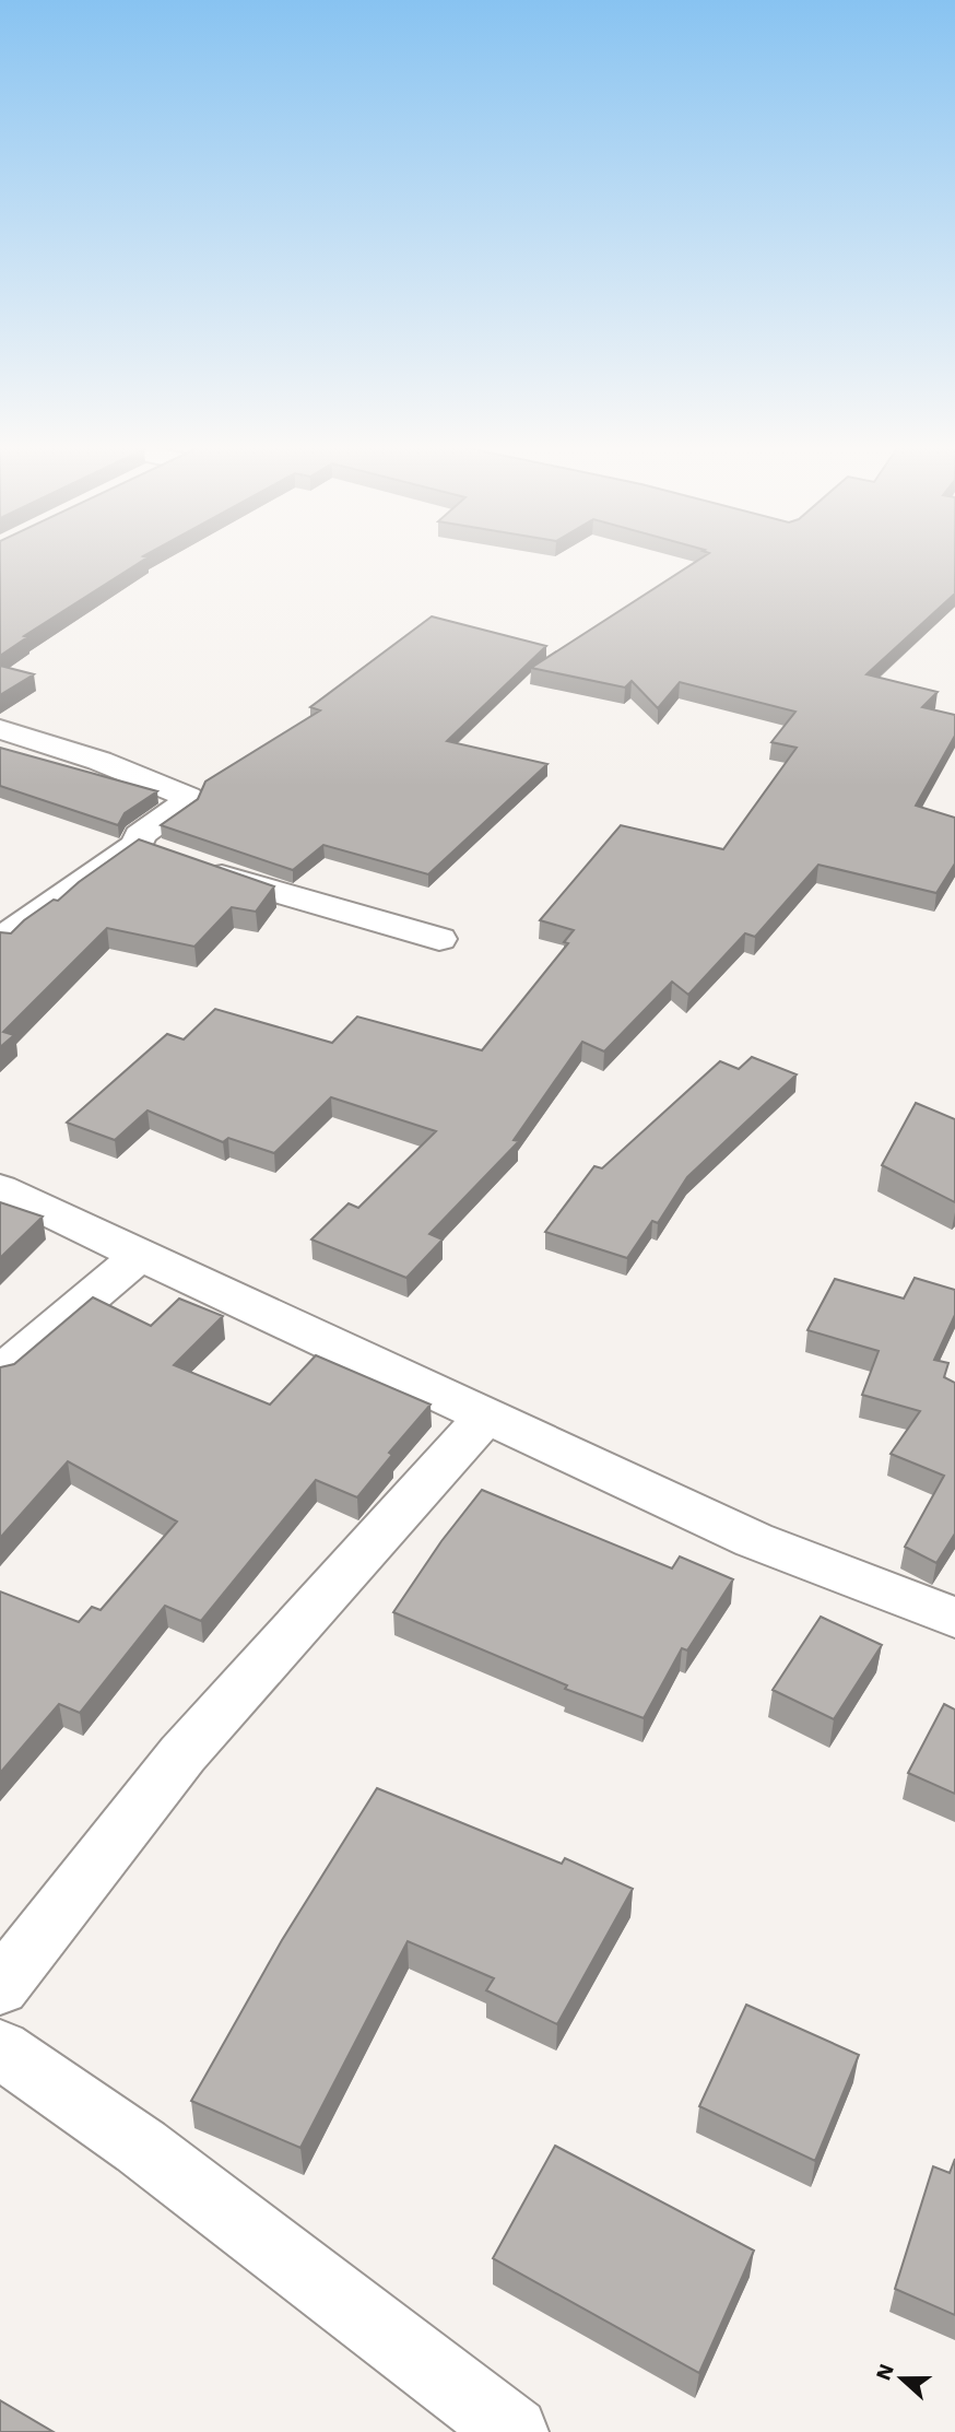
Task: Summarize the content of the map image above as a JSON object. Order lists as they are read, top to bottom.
{
  "north": "left"
}
